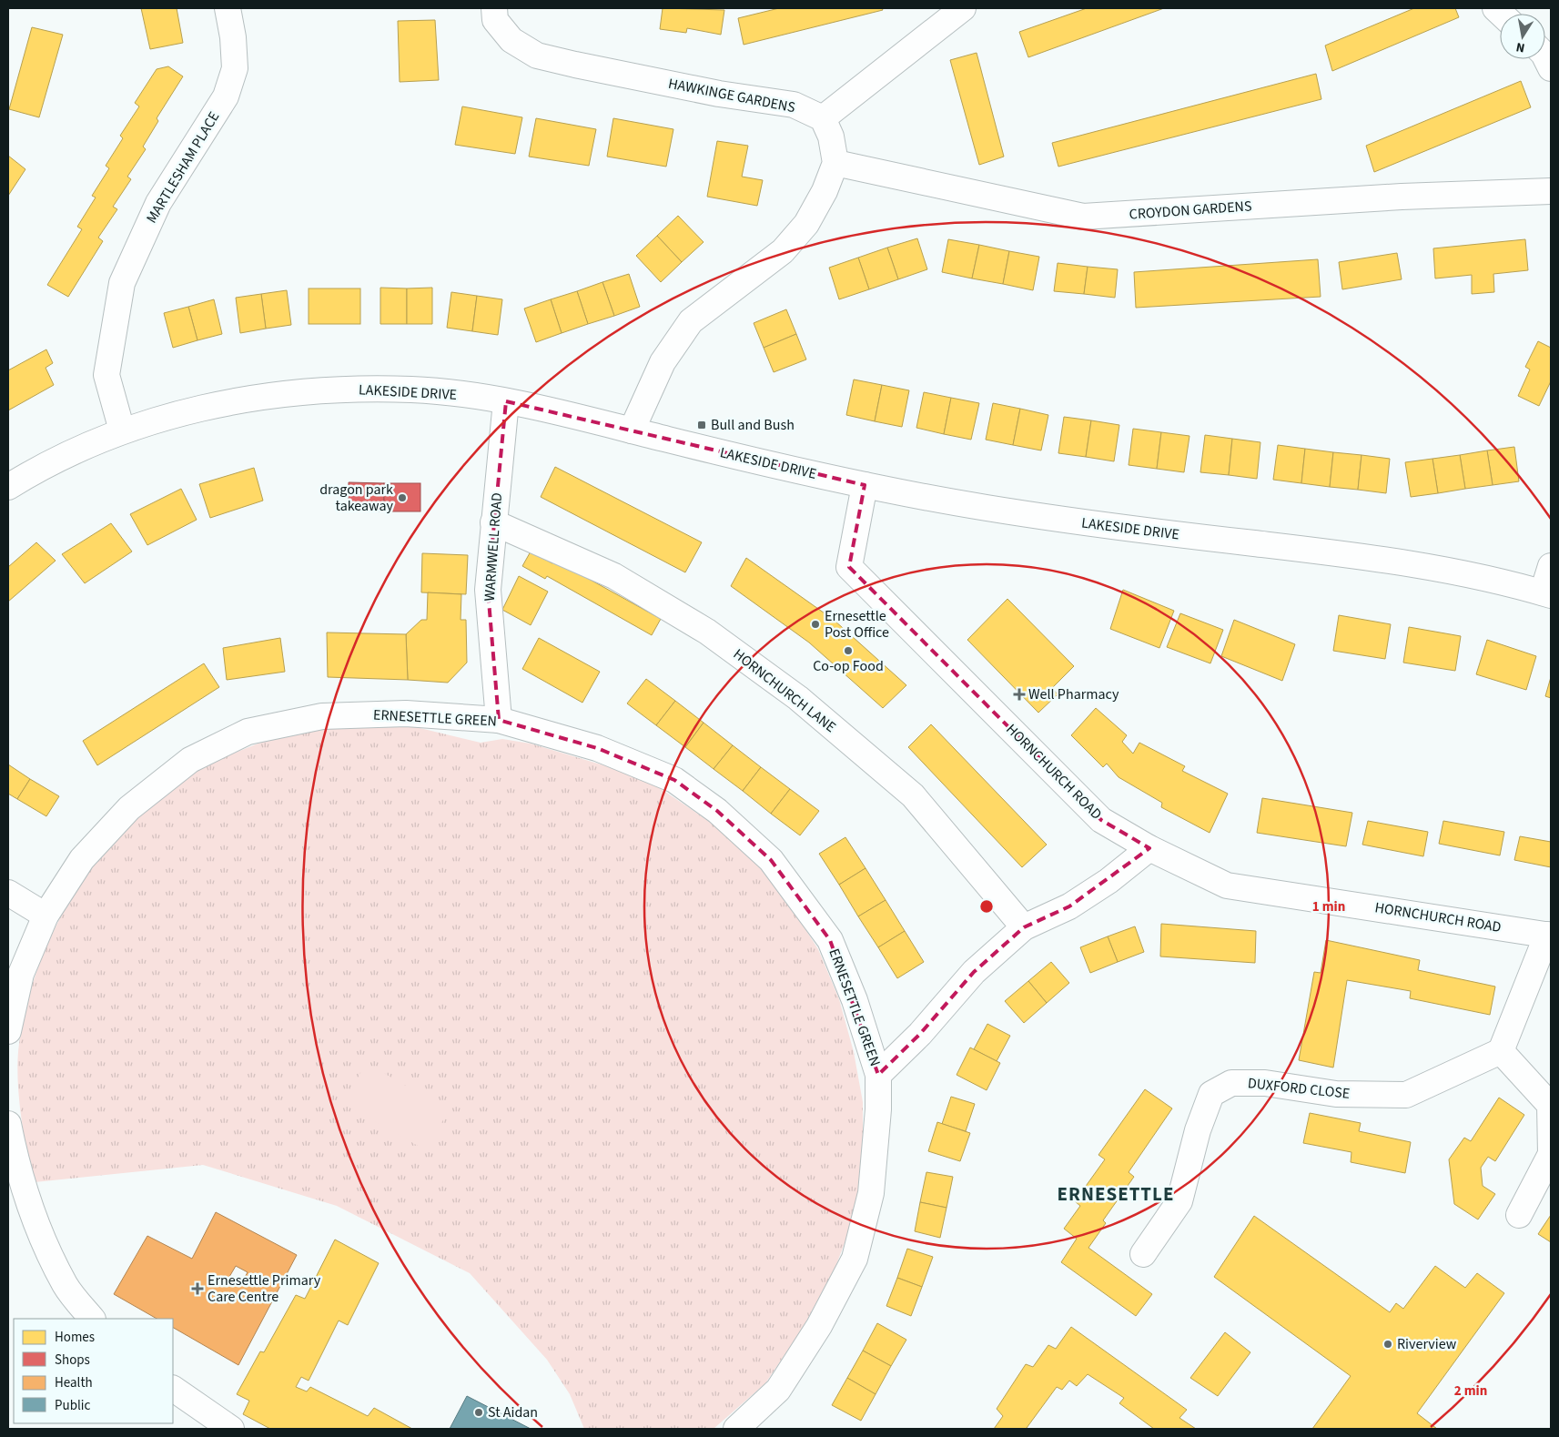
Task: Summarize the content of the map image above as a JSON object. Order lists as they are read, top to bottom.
{
  "streets": {
    "street": [
      "HAWKINGE GARDENS",
      "MARTLESHAM PLACE",
      "CROYDON GARDENS",
      "LAKESIDE DRIVE",
      "WARMWELL ROAD",
      "HORNCHURCH LANE",
      "ERNESETTLE GREEN",
      "HORNCHURCH ROAD",
      "DUXFORD CLOSE"
    ]
  },
  "crossings": [
    ["MARTLESHAM PLACE", "LAKESIDE DRIVE"],
    ["LAKESIDE DRIVE", "WARMWELL ROAD"],
    ["LAKESIDE DRIVE", "HORNCHURCH ROAD"],
    ["WARMWELL ROAD", "HORNCHURCH LANE"],
    ["WARMWELL ROAD", "ERNESETTLE GREEN"]
  ],
  "districts": ["ERNESETTLE"],
  "places": {
    "transit": ["Bull and Bush"],
    "other": [
      "dragon park takeaway",
      "Ernesettle Post Office",
      "Co-op Food",
      "Riverview",
      "St Aidan"
    ],
    "health": ["Well Pharmacy", "Ernesettle Primary Care Centre"]
  },
  "legend": [
    "Homes",
    "Shops",
    "Health",
    "Public"
  ],
  "north": "bottom",
  "rings": ["1 min", "2 min"]
}
